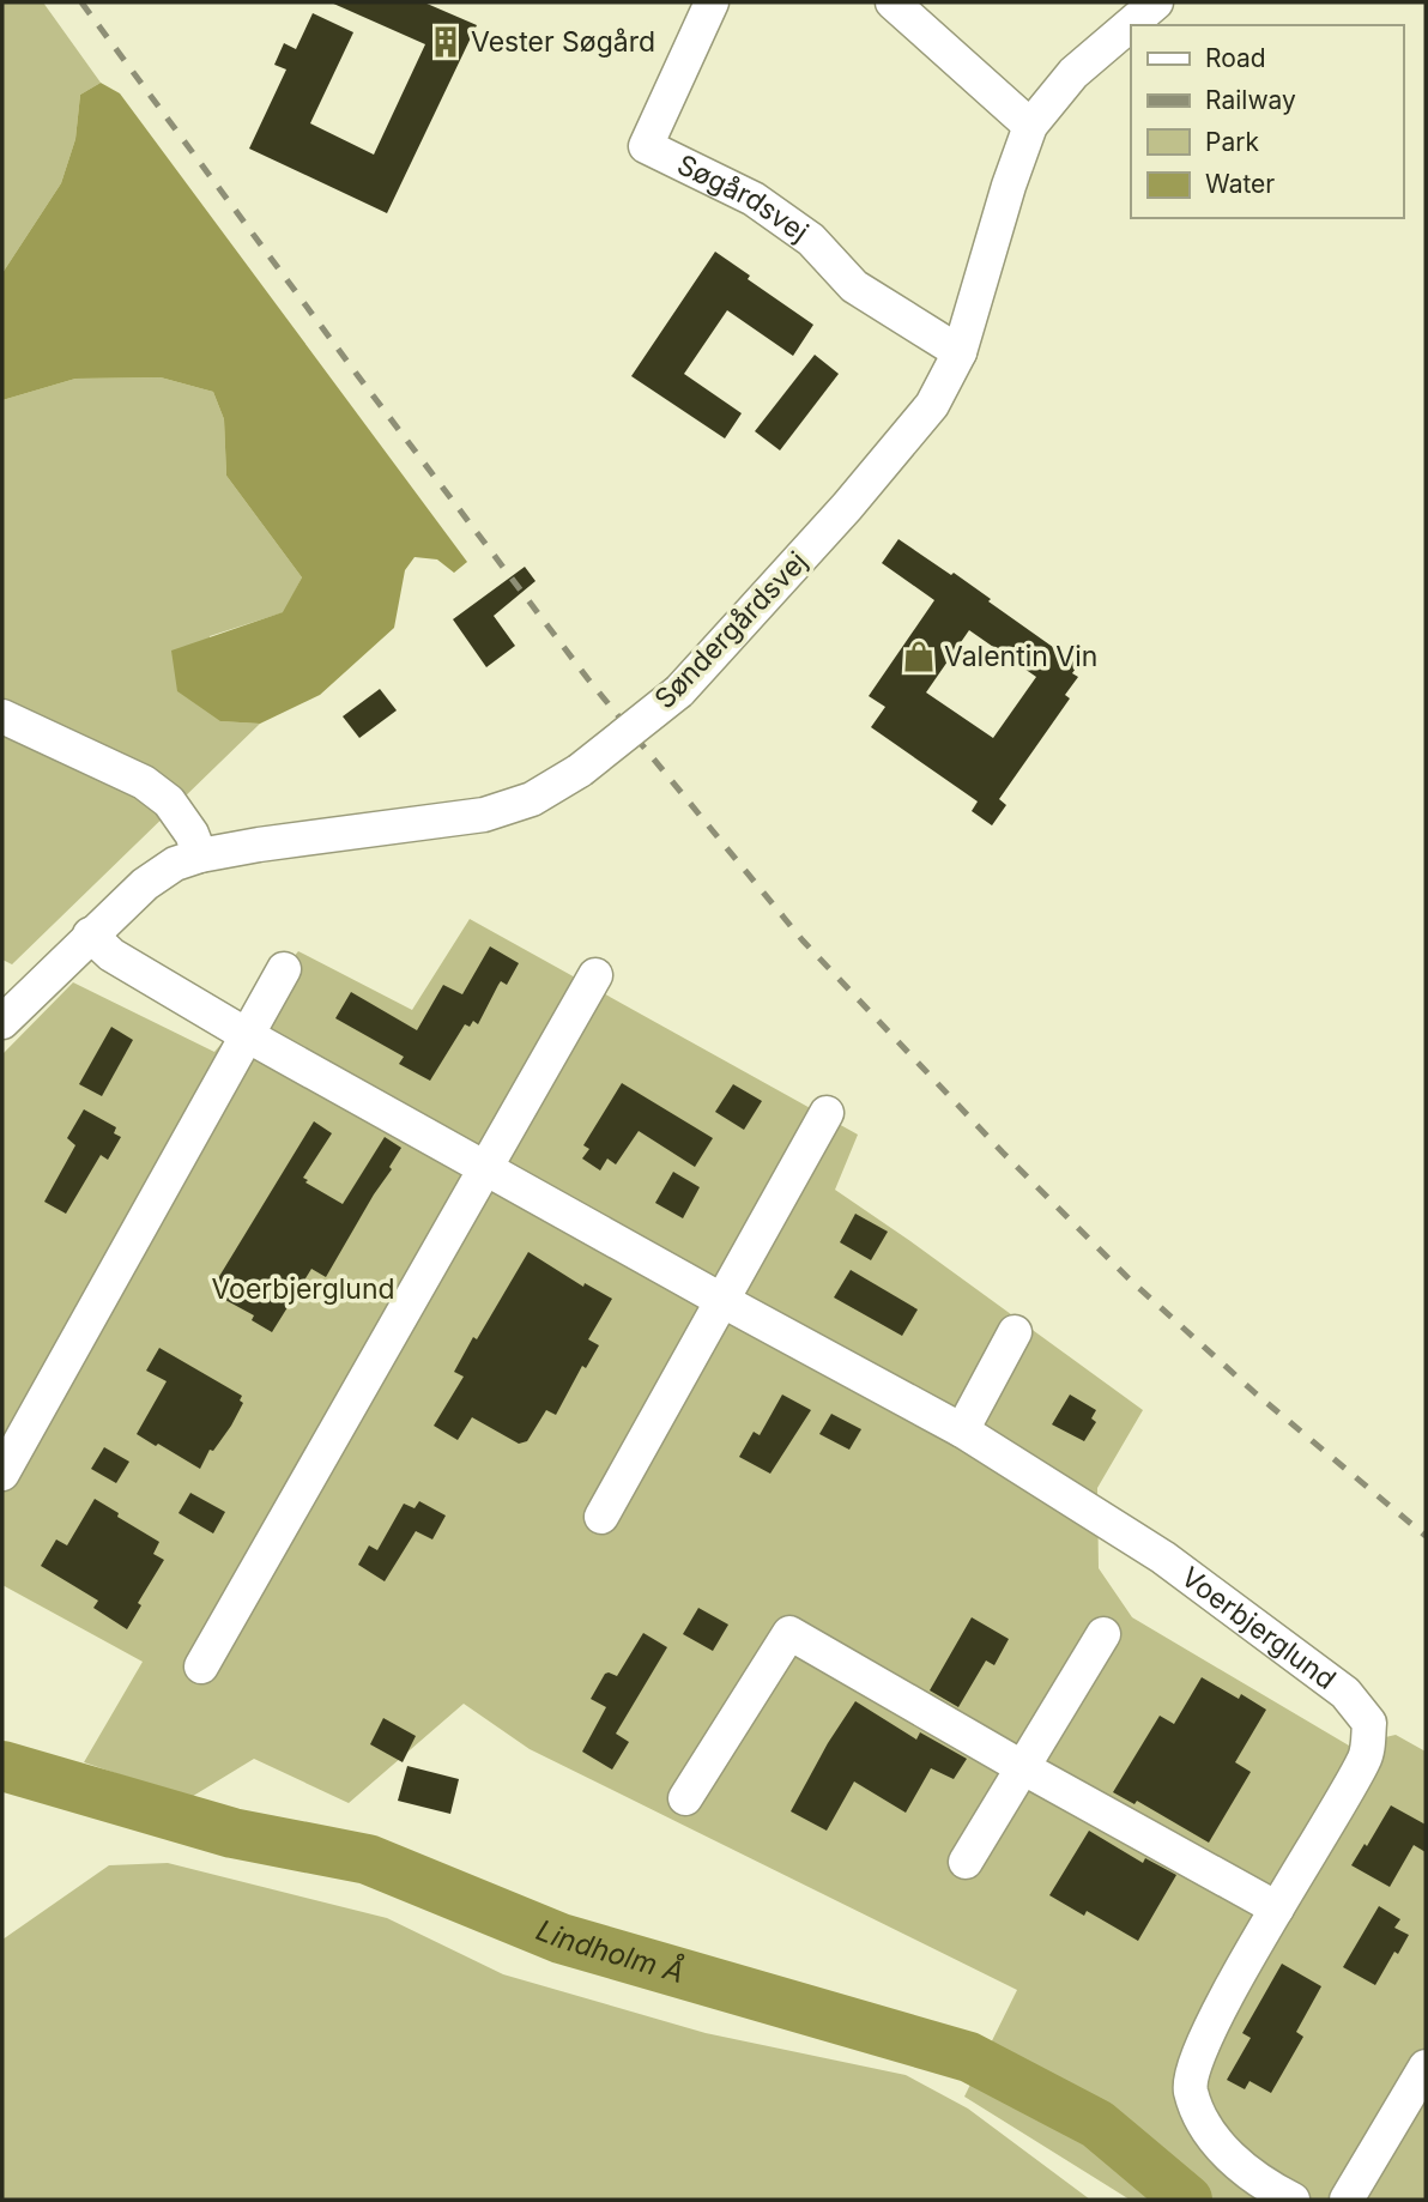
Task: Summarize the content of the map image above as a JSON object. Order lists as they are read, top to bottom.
{
  "streets": {
    "street": ["Søgårdsvej", "Søndergårdsvej", "Voerbjerglund"]
  },
  "crossings": [
    ["Søgårdsvej", "Søndergårdsvej"],
    ["Søndergårdsvej", "Voerbjerglund"]
  ],
  "water": ["Lindholm Å"],
  "parks": ["Voerbjerglund"],
  "places": {
    "building": ["Vester Søgård"],
    "shop": ["Valentin Vin"]
  },
  "legend": [
    "Road",
    "Railway",
    "Park",
    "Water"
  ]
}
